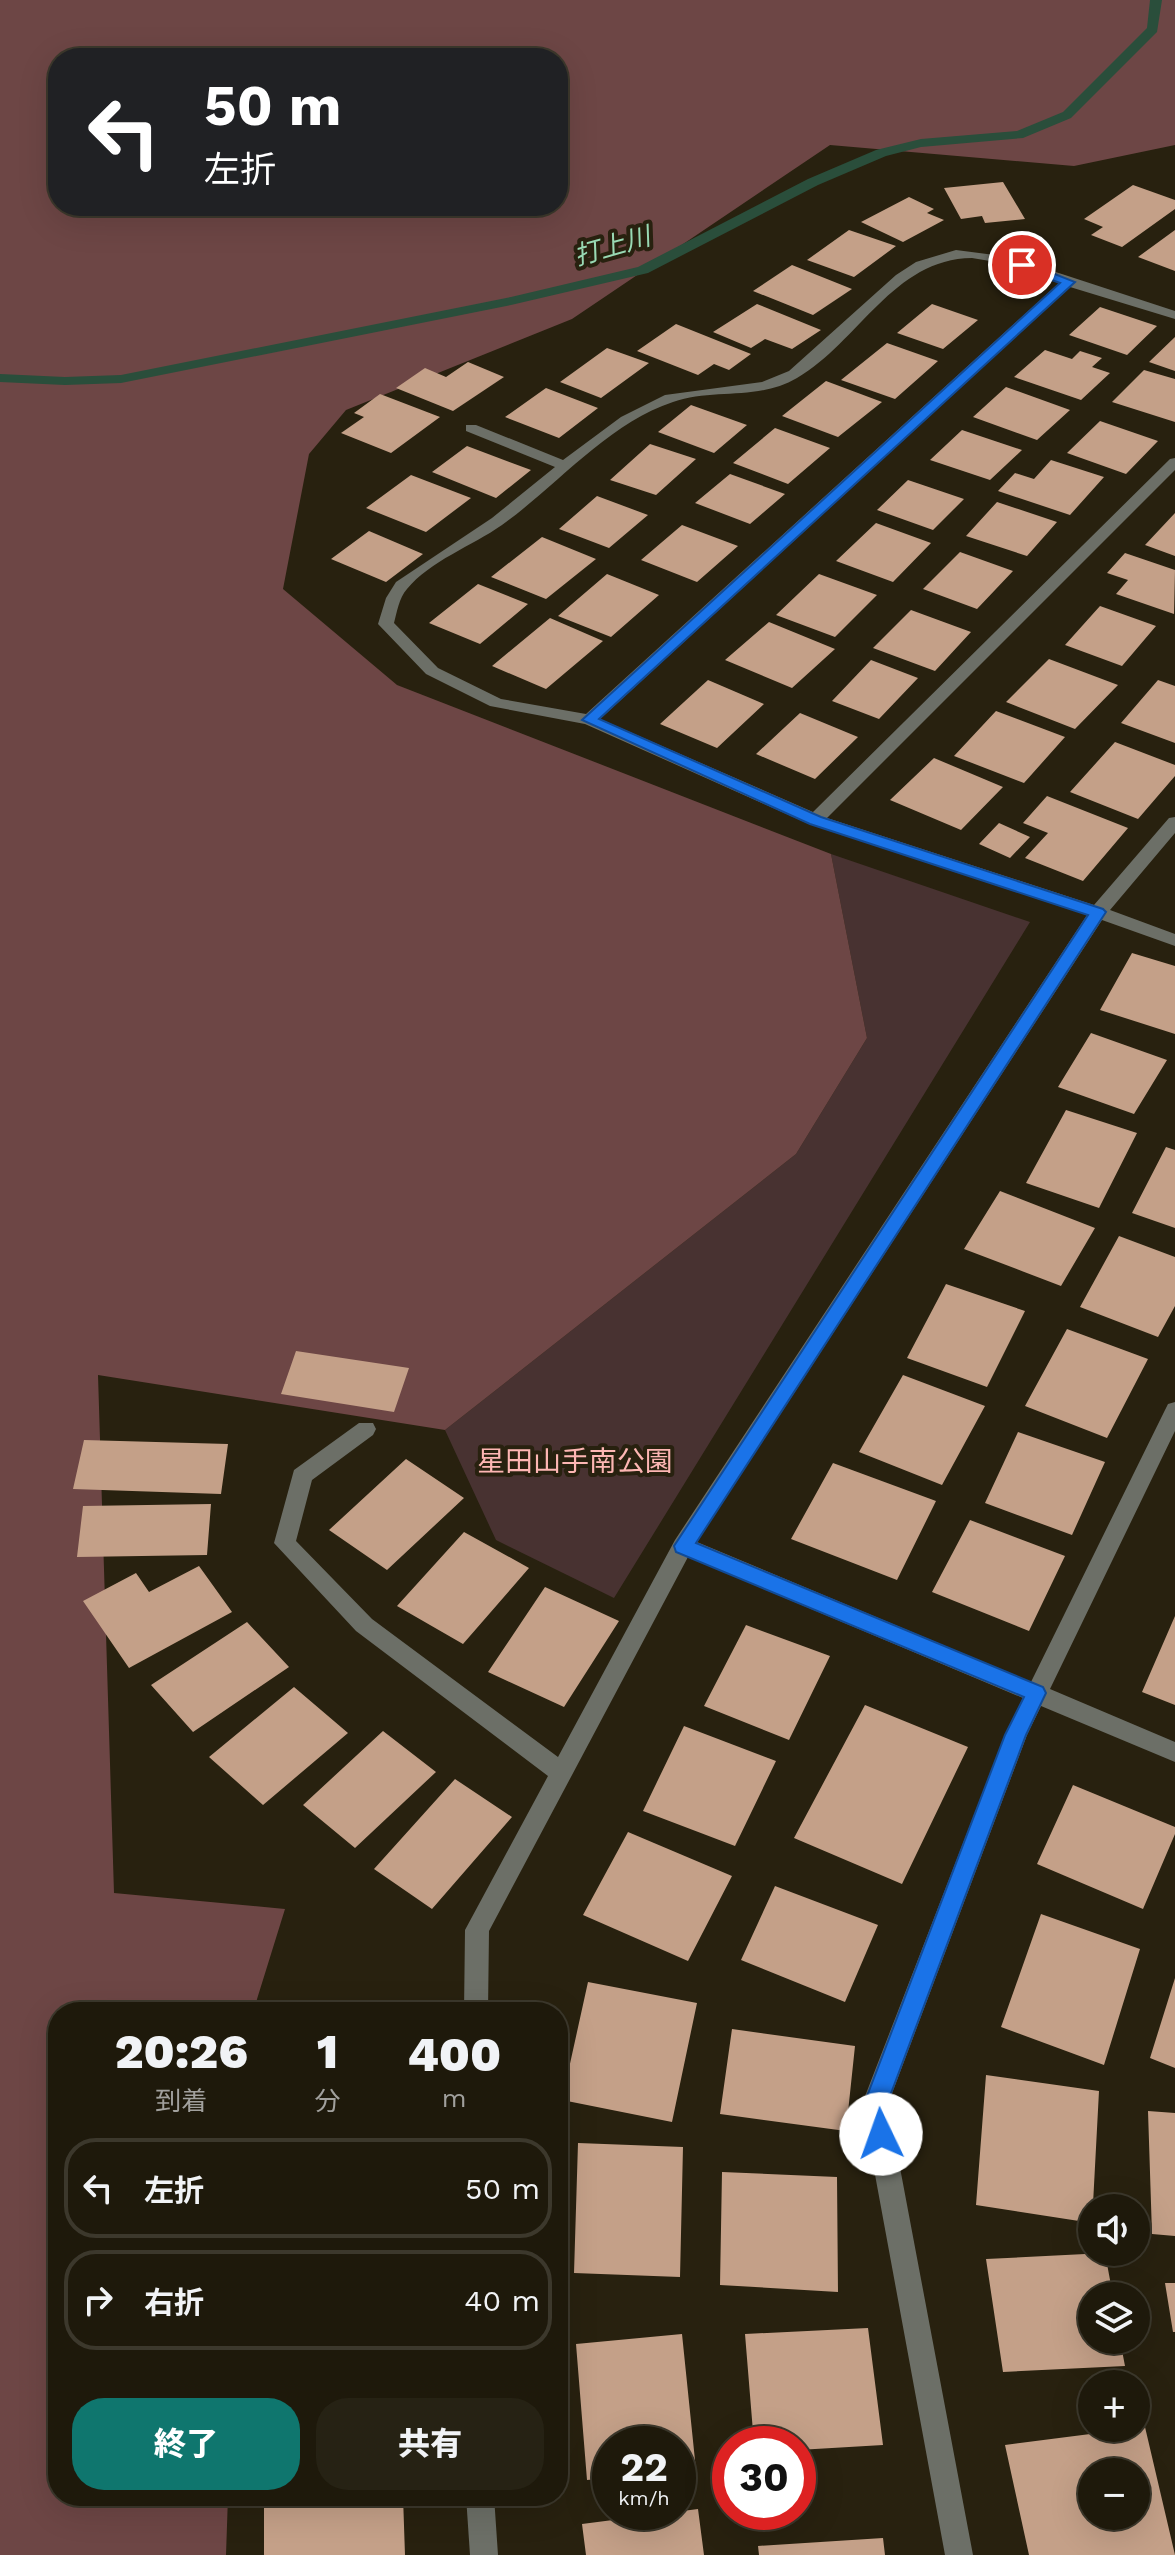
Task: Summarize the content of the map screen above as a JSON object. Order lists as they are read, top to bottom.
{
  "water": ["打上川"],
  "parks": ["星田山手南公園"],
  "page": {
    "turn": ["50 m", "左折"],
    "eta": [
      "20:26",
      "到着",
      "1",
      "分",
      "400",
      "m"
    ],
    "list": [
      {
        "name": "左折",
        "value": "50 m"
      },
      {
        "name": "右折",
        "value": "40 m"
      }
    ],
    "map_buttons": ["+", "−"],
    "buttons": ["終了", "共有"],
    "speed": "22 km/h",
    "limit": "30"
  }
}
